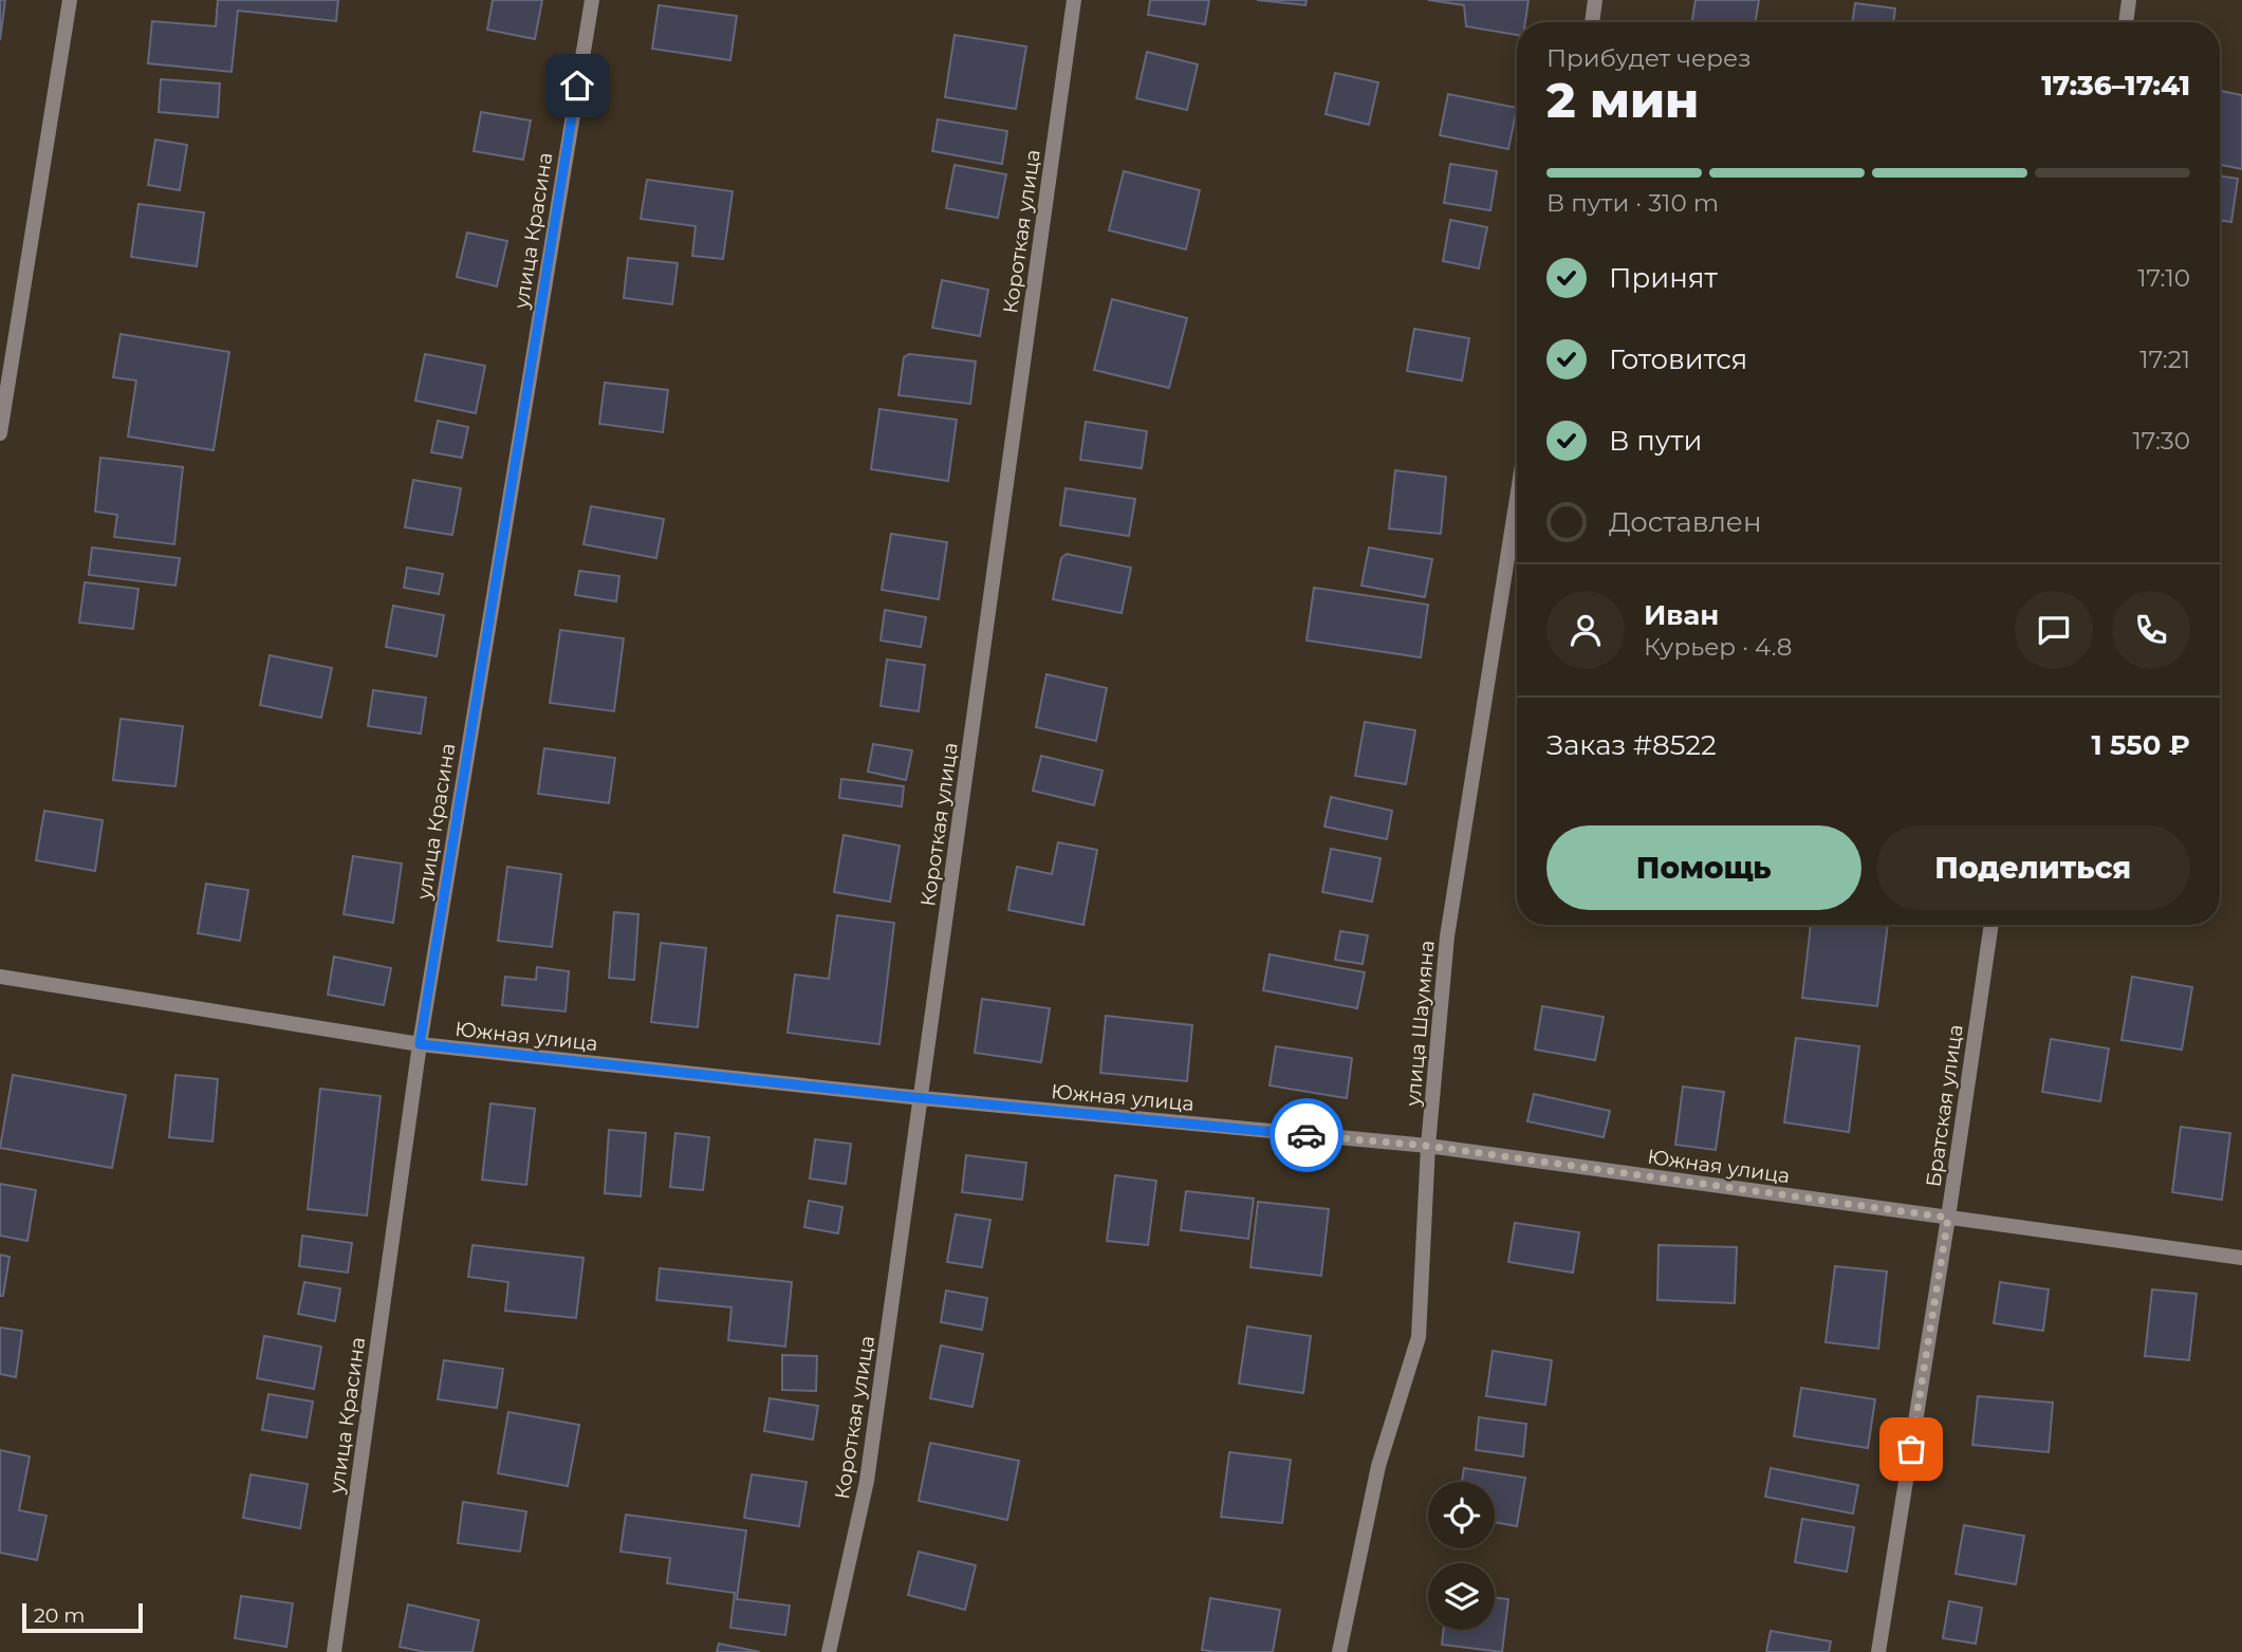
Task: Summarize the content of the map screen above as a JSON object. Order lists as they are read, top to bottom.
{
  "streets": {
    "street": [
      "улица Красина",
      "Короткая улица",
      "улица Шаумяна",
      "Южная улица",
      "Братская улица"
    ]
  },
  "crossings": [
    ["улица Красина", "Южная улица"],
    ["Короткая улица", "Южная улица"],
    ["улица Шаумяна", "Южная улица"],
    ["Южная улица", "Братская улица"]
  ],
  "scale_bar": "20 m",
  "page": {
    "heading": ["2 мин", "Прибудет через", "17:36–17:41"],
    "panel": [
      "Иван",
      "Курьер · 4.8",
      "Заказ #8522",
      "1 550 ₽"
    ],
    "bar": "В пути · 310 m",
    "list": [
      ["Принят", "17:10"],
      ["Готовится", "17:21"],
      ["В пути", "17:30"],
      "Доставлен"
    ],
    "buttons": ["Помощь", "Поделиться"],
    "scale": "20 m"
  }
}
